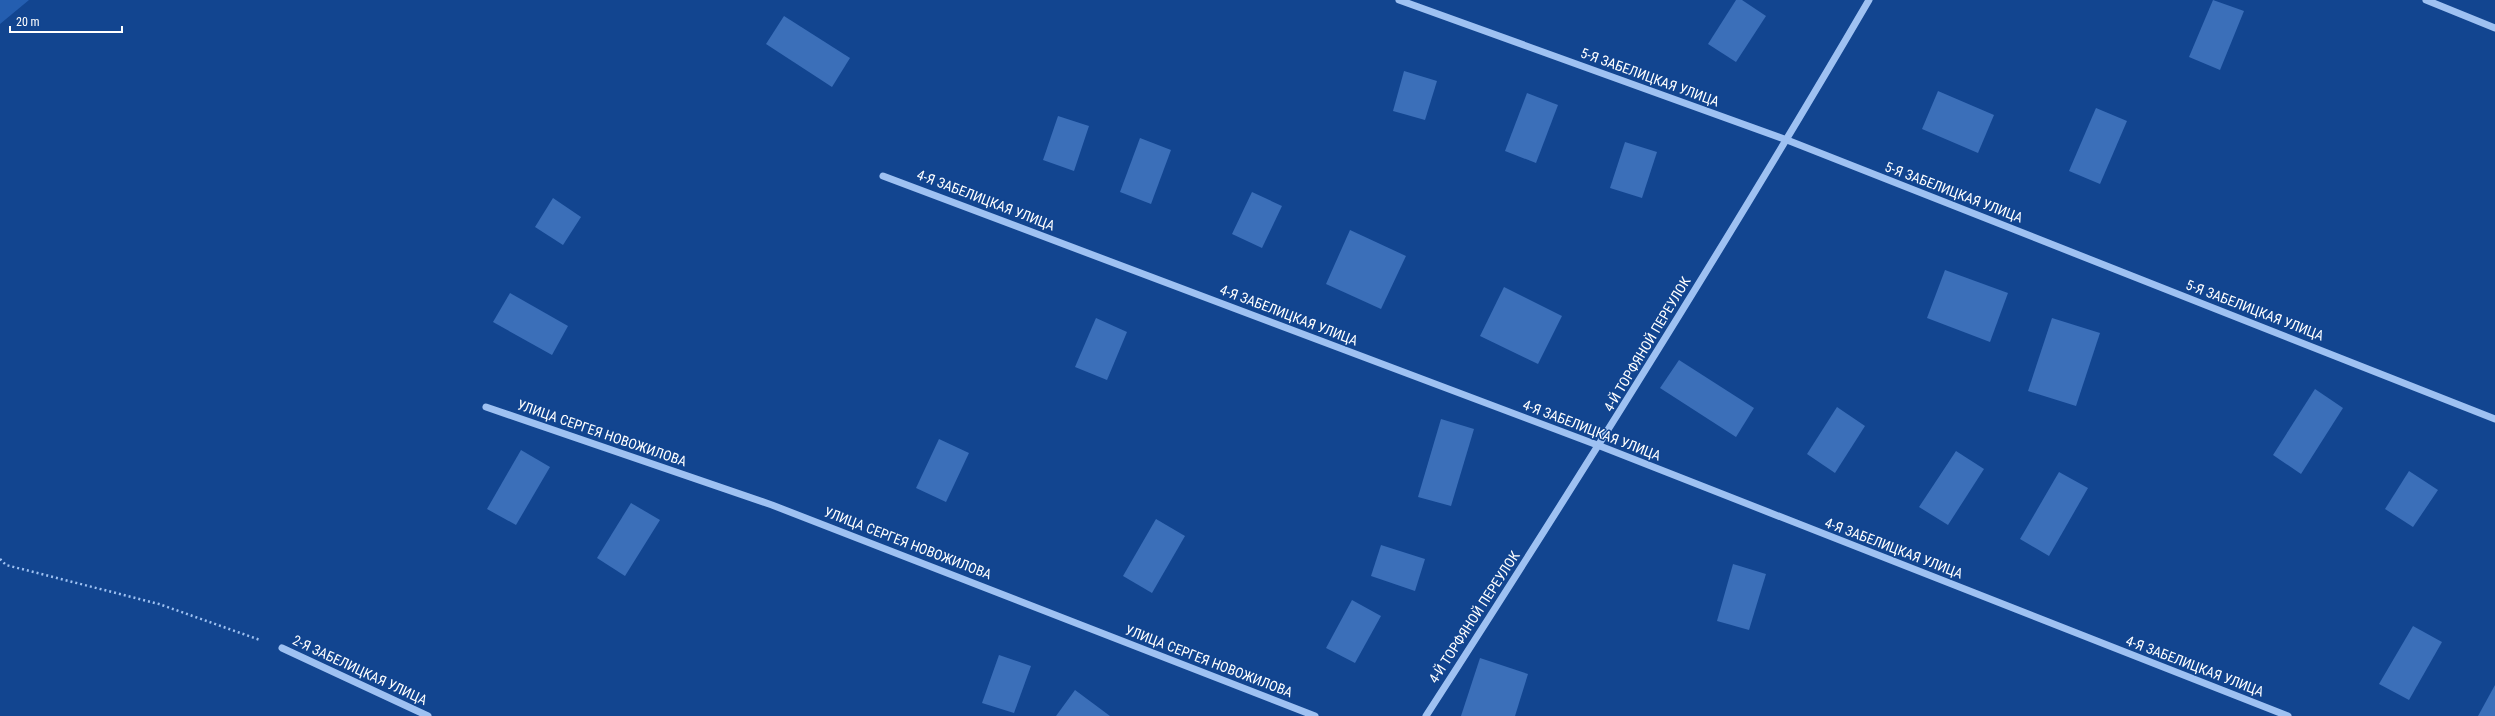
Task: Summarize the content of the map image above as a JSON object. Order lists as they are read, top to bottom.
{
  "streets": {
    "street": [
      "5-Я ЗАБЕЛИЦКАЯ УЛИЦА",
      "4-Я ЗАБЕЛИЦКАЯ УЛИЦА",
      "4-Й ТОРФЯНОЙ ПЕРЕУЛОК",
      "УЛИЦА СЕРГЕЯ НОВОЖИЛОВА",
      "2-Я ЗАБЕЛИЦКАЯ УЛИЦА"
    ]
  },
  "crossings": [
    ["5-Я ЗАБЕЛИЦКАЯ УЛИЦА", "4-Й ТОРФЯНОЙ ПЕРЕУЛОК"],
    ["4-Я ЗАБЕЛИЦКАЯ УЛИЦА", "4-Й ТОРФЯНОЙ ПЕРЕУЛОК"]
  ],
  "scale_bar": "20 m"
}
